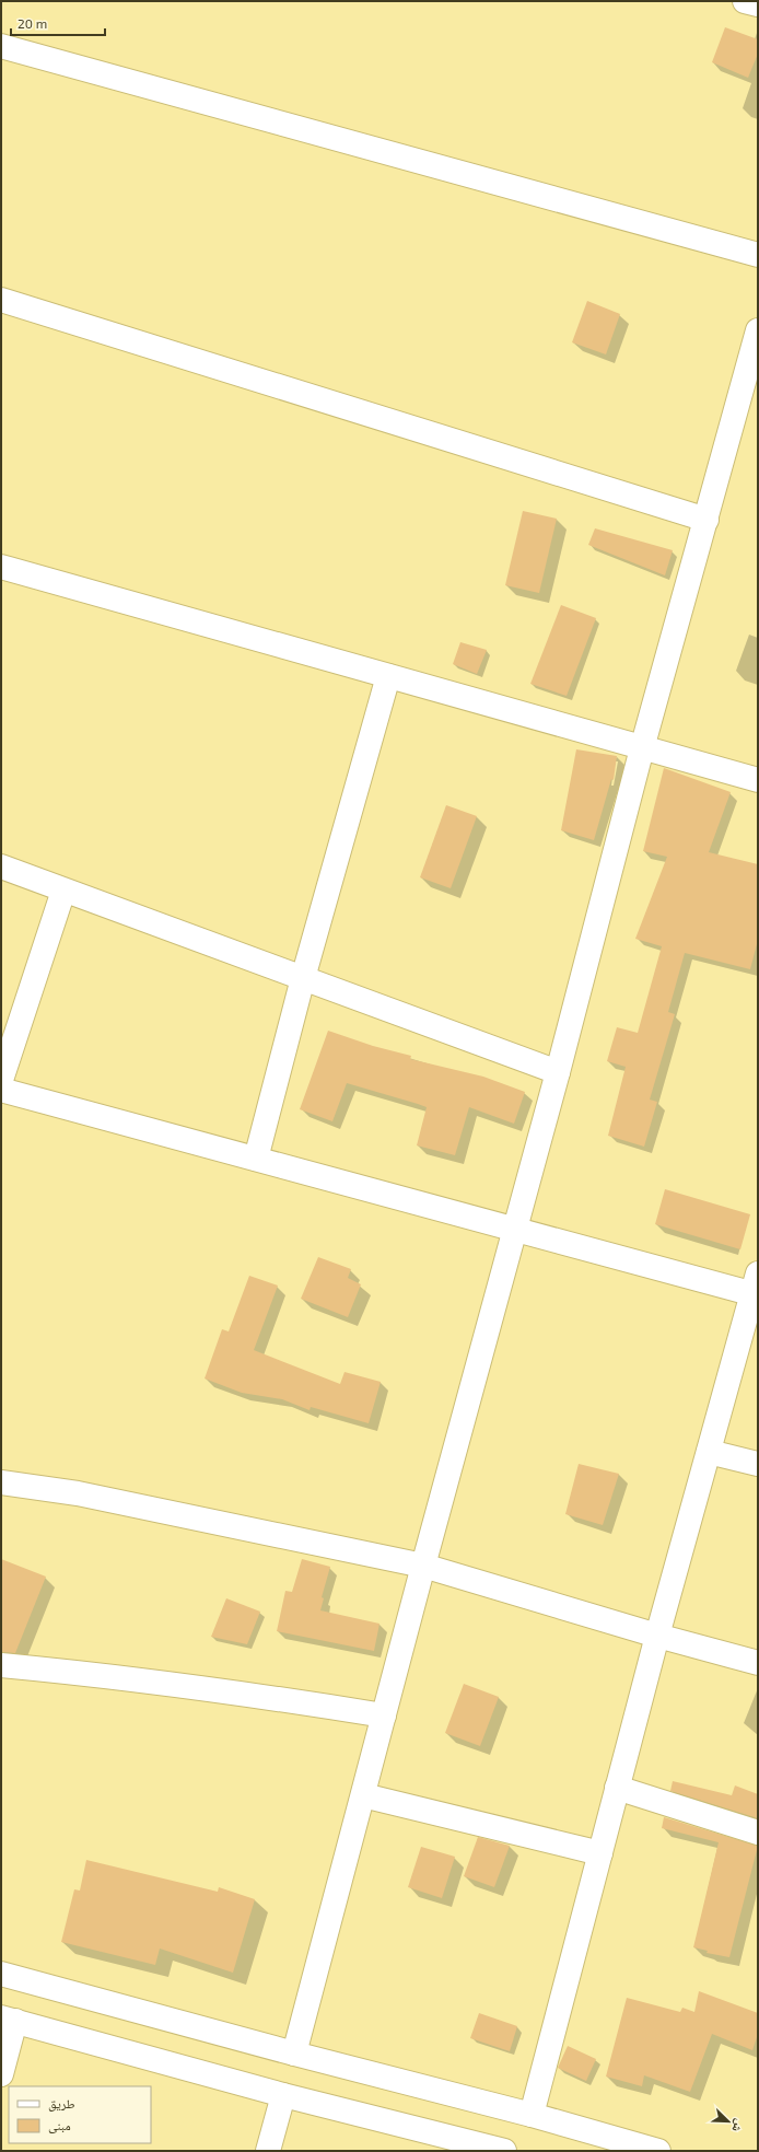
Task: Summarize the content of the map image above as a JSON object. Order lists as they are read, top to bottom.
{
  "legend": ["طريق", "مبنى"],
  "scale_bar": "20 m",
  "north": "bottom right"
}
